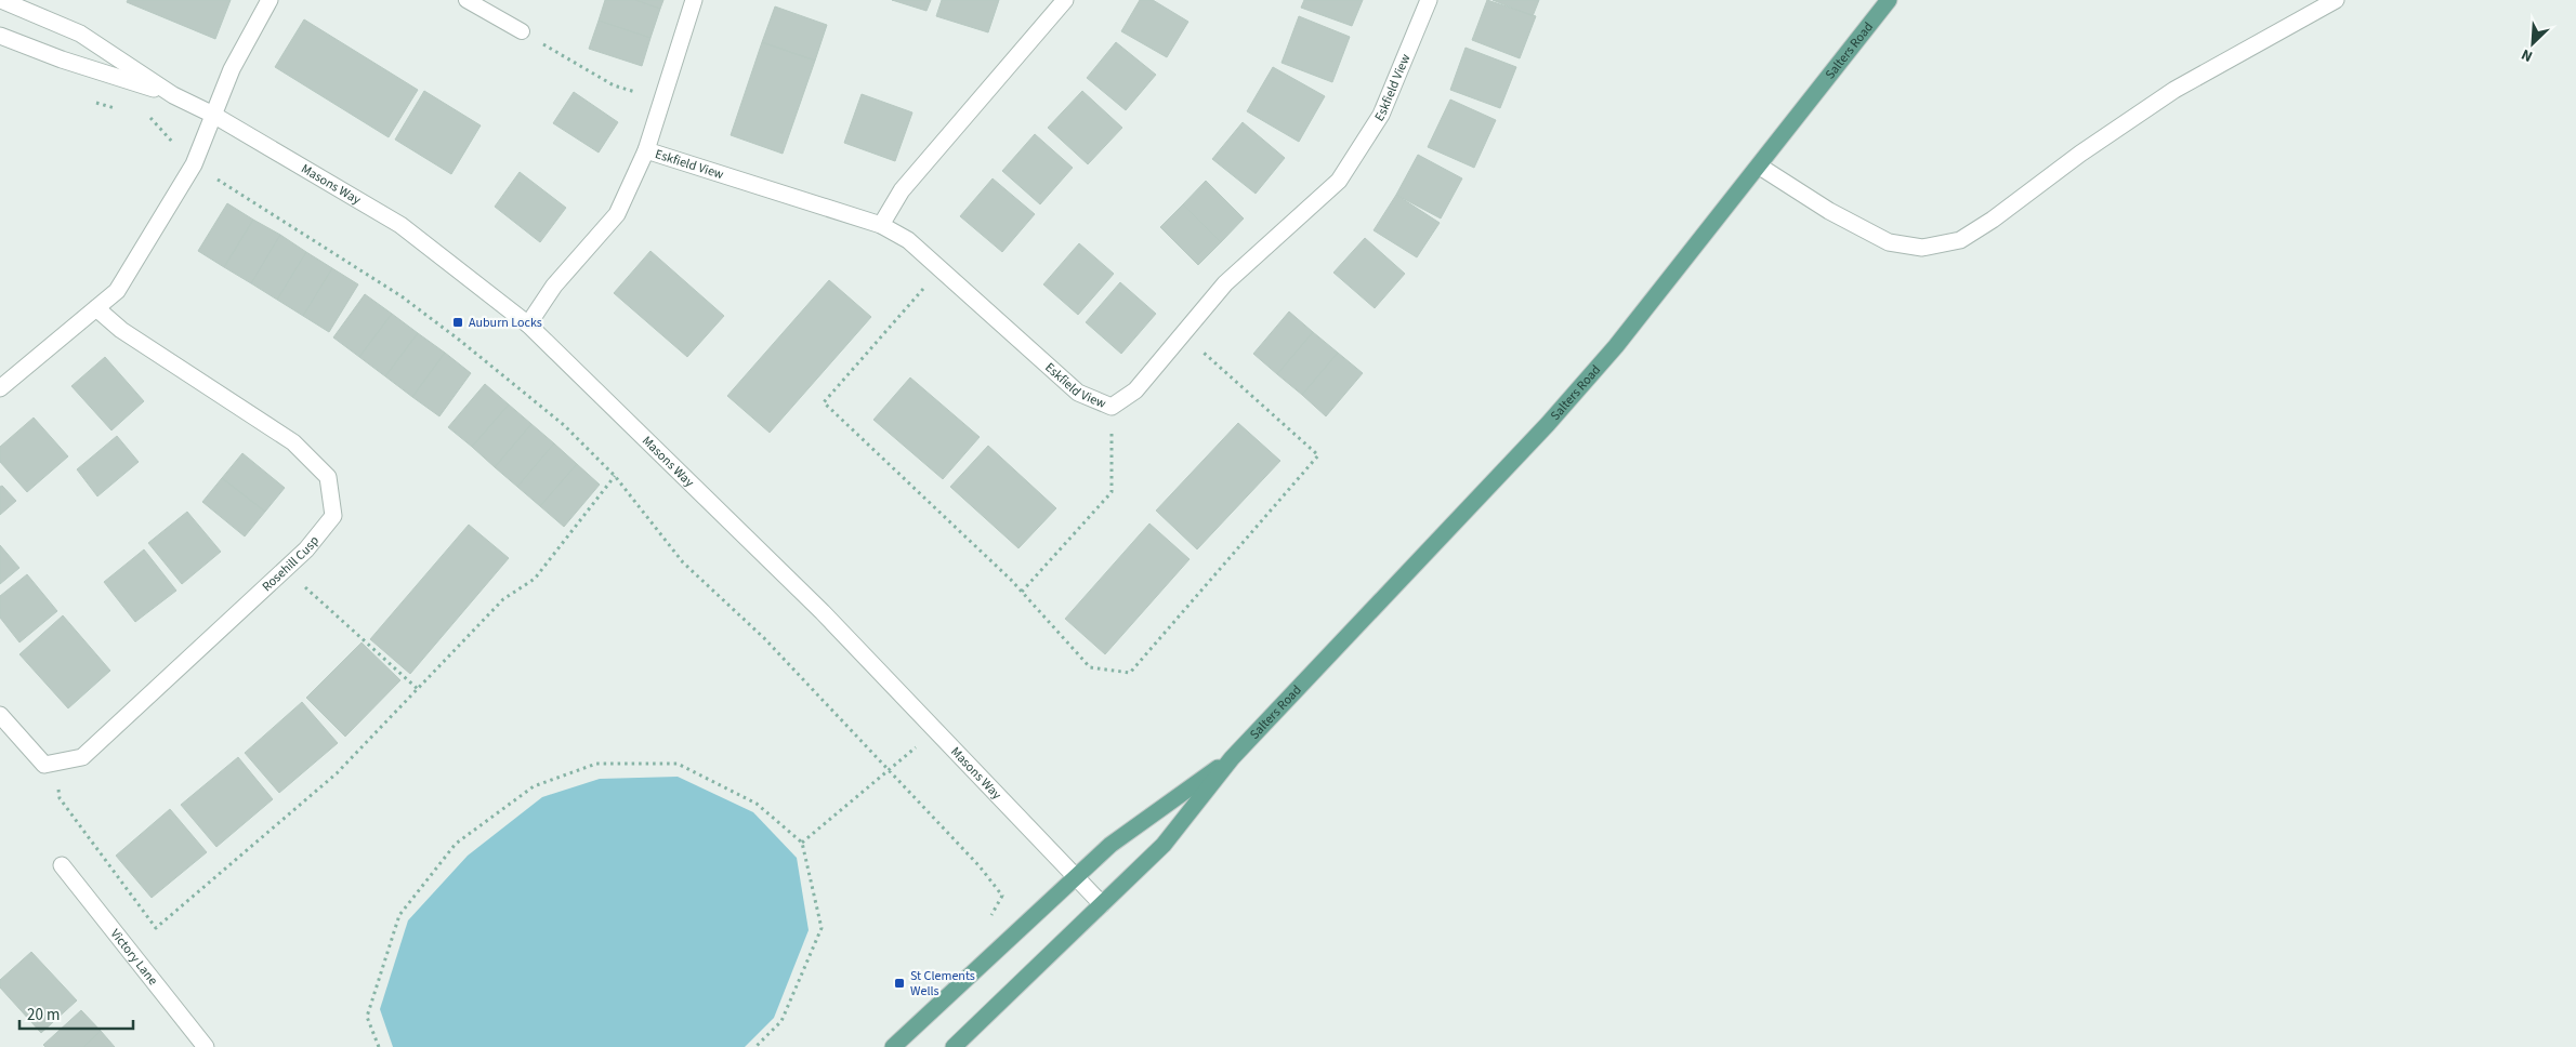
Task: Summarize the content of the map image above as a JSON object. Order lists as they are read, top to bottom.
{
  "streets": {
    "main road": ["Salters Road"],
    "street": [
      "Eskfield View",
      "Masons Way",
      "Rosehill Cusp",
      "Victory Lane"
    ]
  },
  "crossings": [
    ["Salters Road", "Masons Way"]
  ],
  "places": {
    "transit": ["Auburn Locks", "St Clements Wells"]
  },
  "scale_bar": "20 m",
  "north": "bottom left"
}
